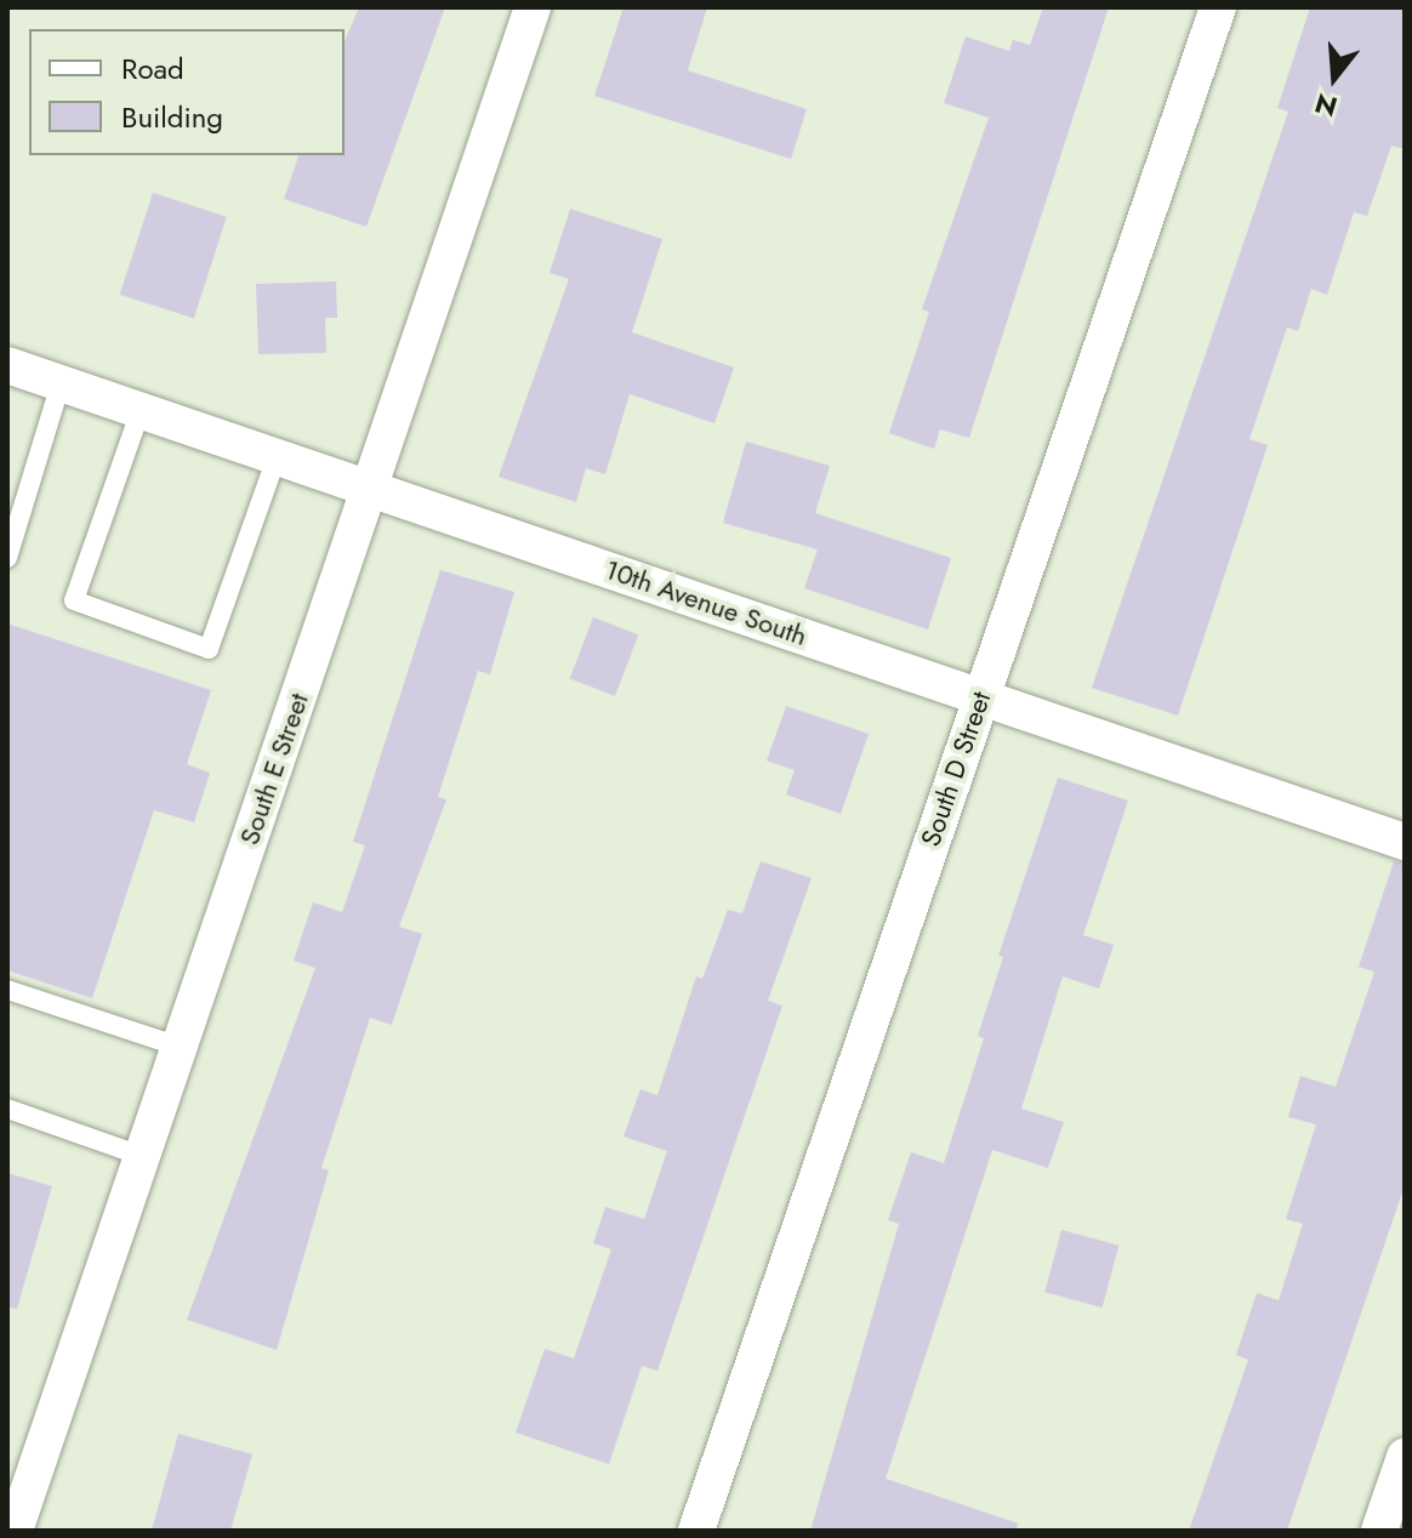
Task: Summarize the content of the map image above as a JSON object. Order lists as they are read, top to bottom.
{
  "streets": {
    "street": ["10th Avenue South", "South E Street", "South D Street"]
  },
  "crossings": [
    ["10th Avenue South", "South E Street"],
    ["10th Avenue South", "South D Street"]
  ],
  "legend": ["Road", "Building"],
  "north": "bottom"
}
